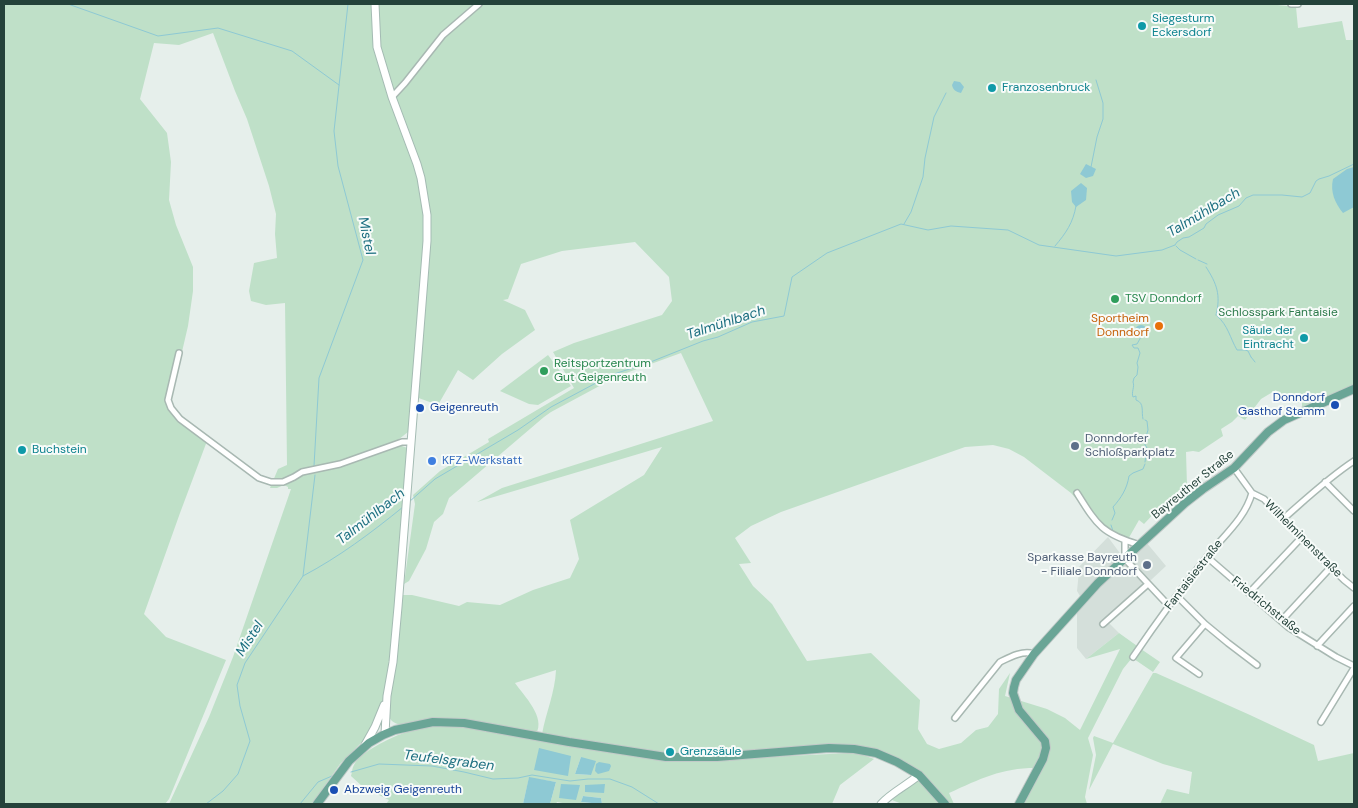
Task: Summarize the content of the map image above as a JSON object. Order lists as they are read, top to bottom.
{
  "streets": {
    "main road": ["Bayreuther Straße"],
    "street": ["Wilhelminenstraße", "Fantaisiestraße", "Friedrichstraße"]
  },
  "crossings": [
    ["Bayreuther Straße", "Wilhelminenstraße"],
    ["Wilhelminenstraße", "Fantaisiestraße"],
    ["Fantaisiestraße", "Friedrichstraße"]
  ],
  "water": ["Talmühlbach", "Mistel", "Teufelsgraben"],
  "parks": ["Schlosspark Fantaisie"],
  "places": [
    "Siegesturm Eckersdorf",
    "Franzosenbruck",
    "TSV Donndorf",
    "Sportheim Donndorf",
    "Säule der Eintracht",
    "Reitsportzentrum Gut Geigenreuth",
    "Donndorf Gasthof Stamm",
    "Geigenreuth",
    "Donndorfer Schloßparkplatz",
    "Buchstein",
    "KFZ-Werkstatt",
    "Sparkasse Bayreuth - Filiale Donndorf",
    "Grenzsäule",
    "Abzweig Geigenreuth"
  ]
}
